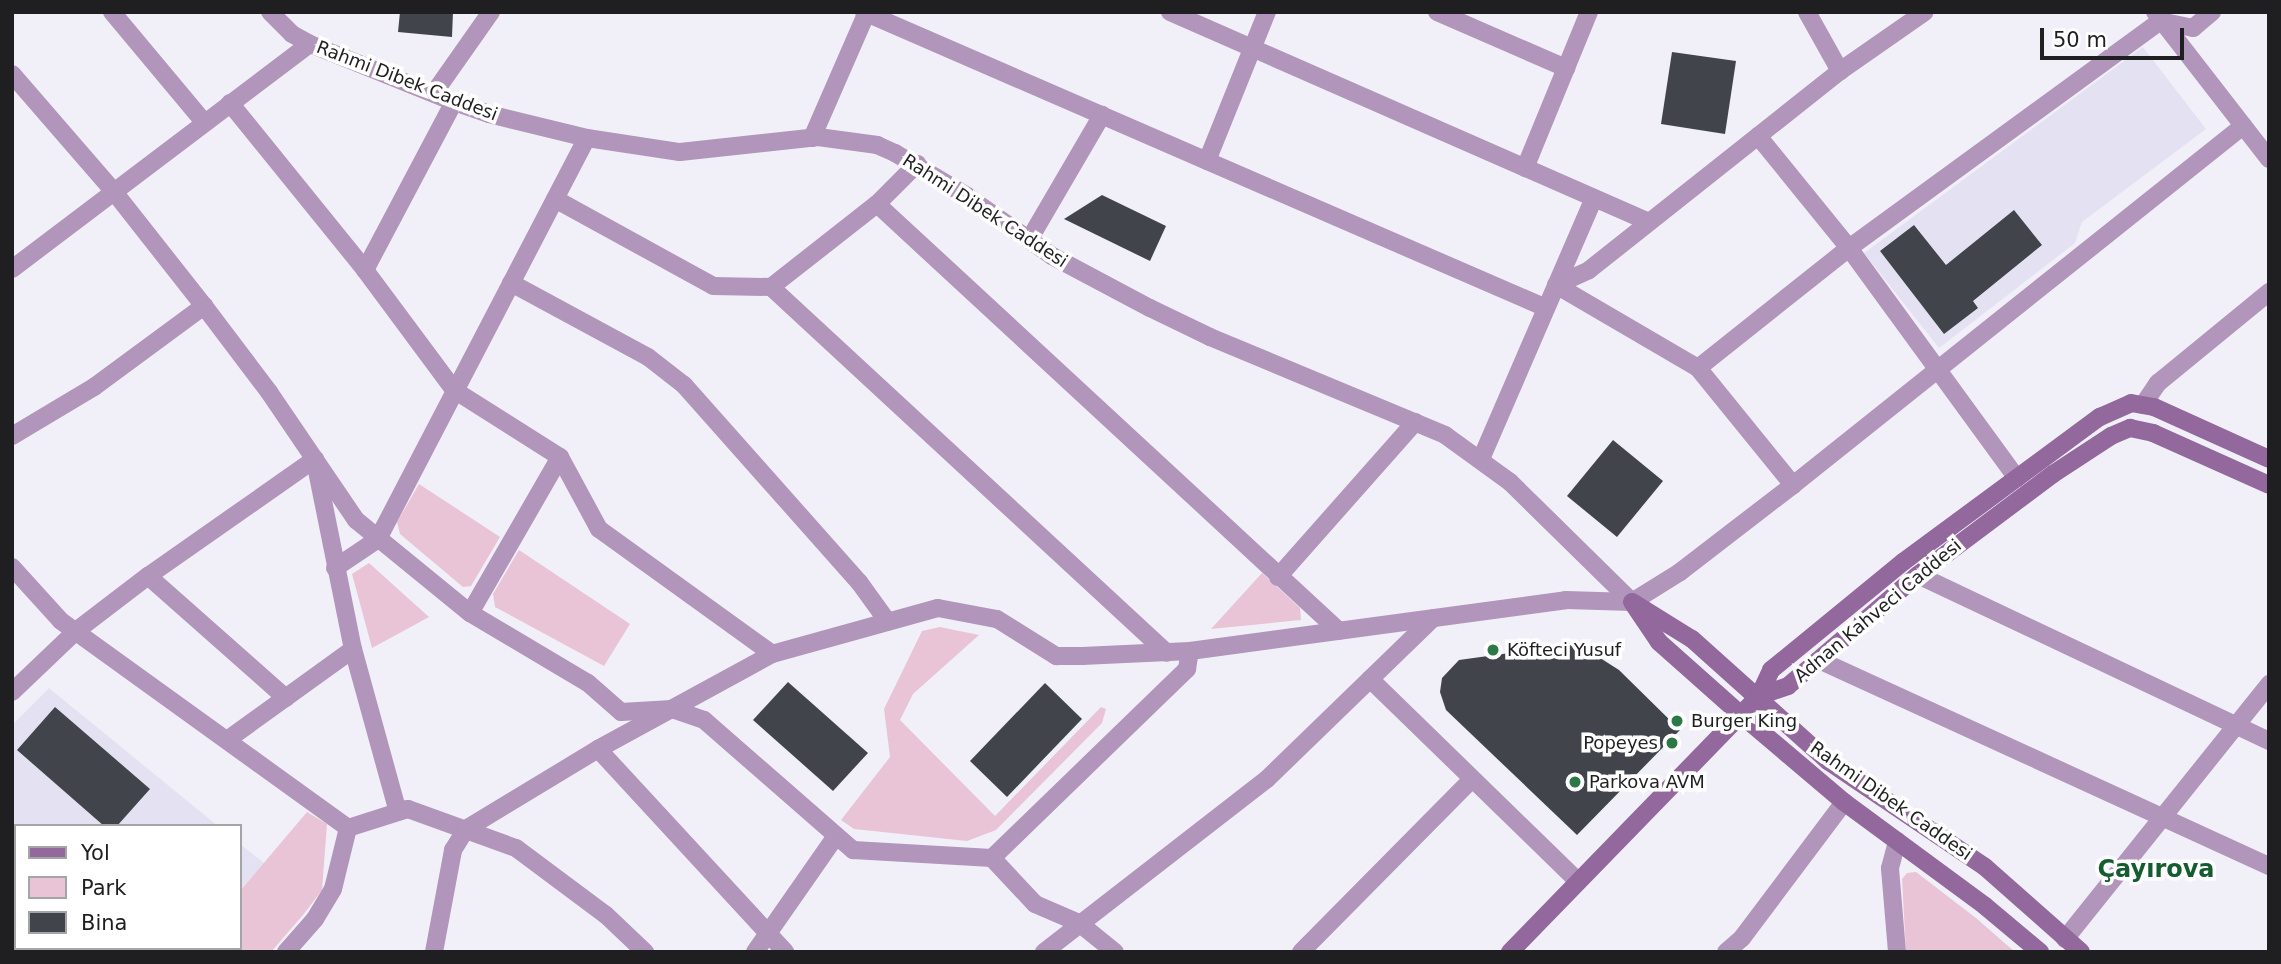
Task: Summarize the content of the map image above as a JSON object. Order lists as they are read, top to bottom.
{
  "streets": {
    "main road": ["Rahmi Dibek Caddesi", "Adnan Kahveci Caddesi"]
  },
  "crossings": [
    ["Rahmi Dibek Caddesi", "Adnan Kahveci Caddesi"]
  ],
  "districts": ["Çayırova"],
  "places": [
    "Köfteci Yusuf",
    "Burger King",
    "Popeyes",
    "Parkova AVM"
  ],
  "legend": ["Yol", "Park", "Bina"],
  "scale_bar": "50 m"
}
